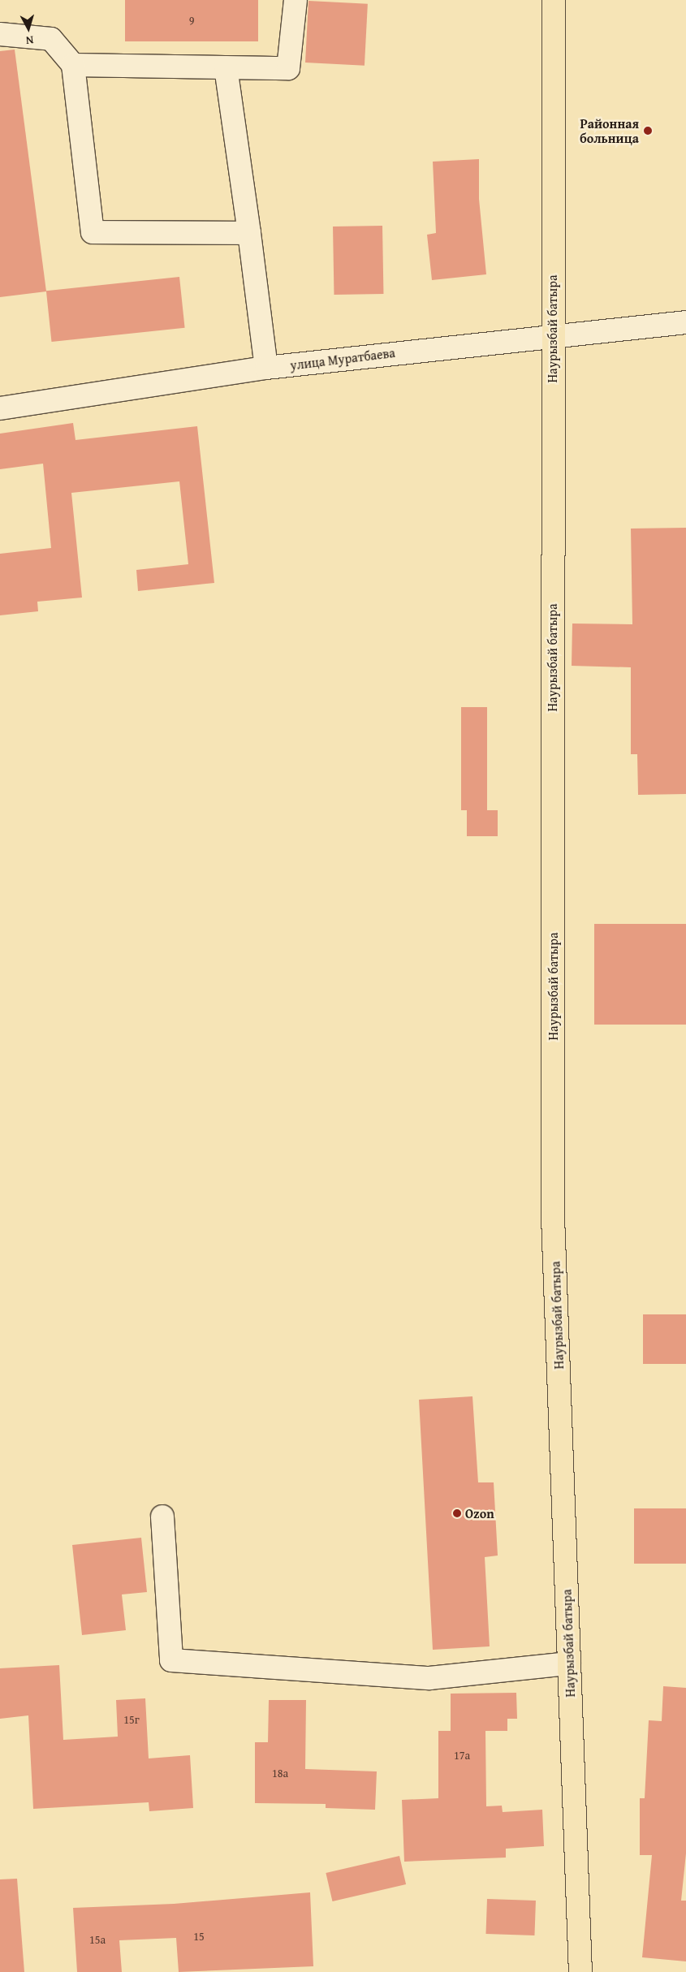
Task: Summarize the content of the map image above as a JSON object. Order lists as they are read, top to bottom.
{
  "streets": {
    "main road": ["Наурызбай батыра"],
    "street": ["улица Муратбаева"]
  },
  "crossings": [
    ["Наурызбай батыра", "улица Муратбаева"]
  ],
  "places": ["Районная больница", "Ozon"],
  "house_numbers": [
    "9",
    "15г",
    "17а",
    "18а",
    "15",
    "15а"
  ],
  "north": "bottom"
}
